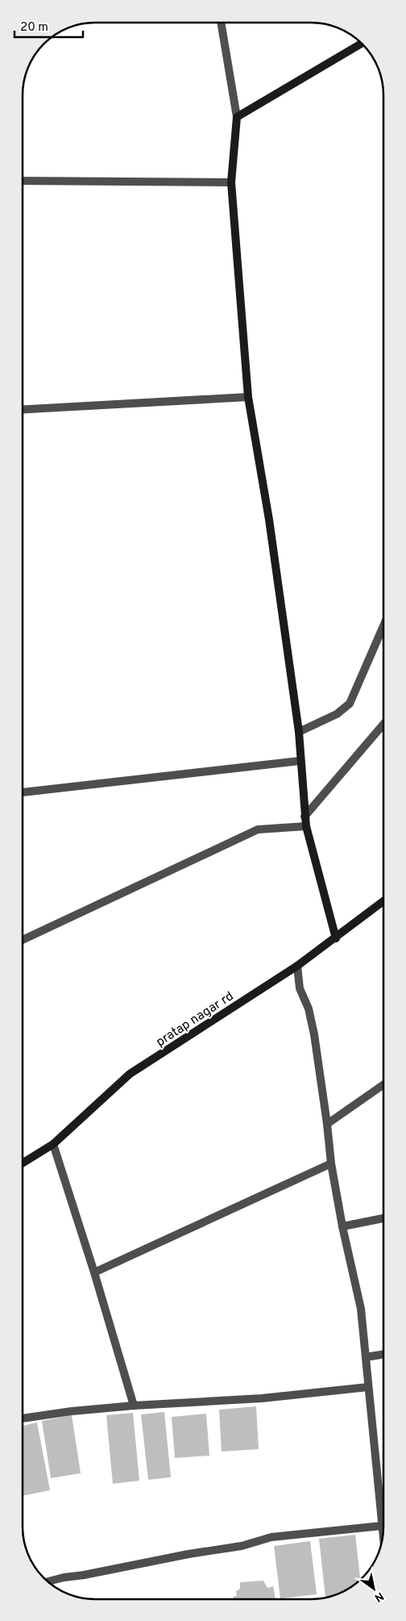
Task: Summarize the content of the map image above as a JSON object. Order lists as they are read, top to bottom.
{
  "streets": {
    "street": ["pratap nagar rd"]
  },
  "scale_bar": "20 m",
  "north": "bottom right"
}
